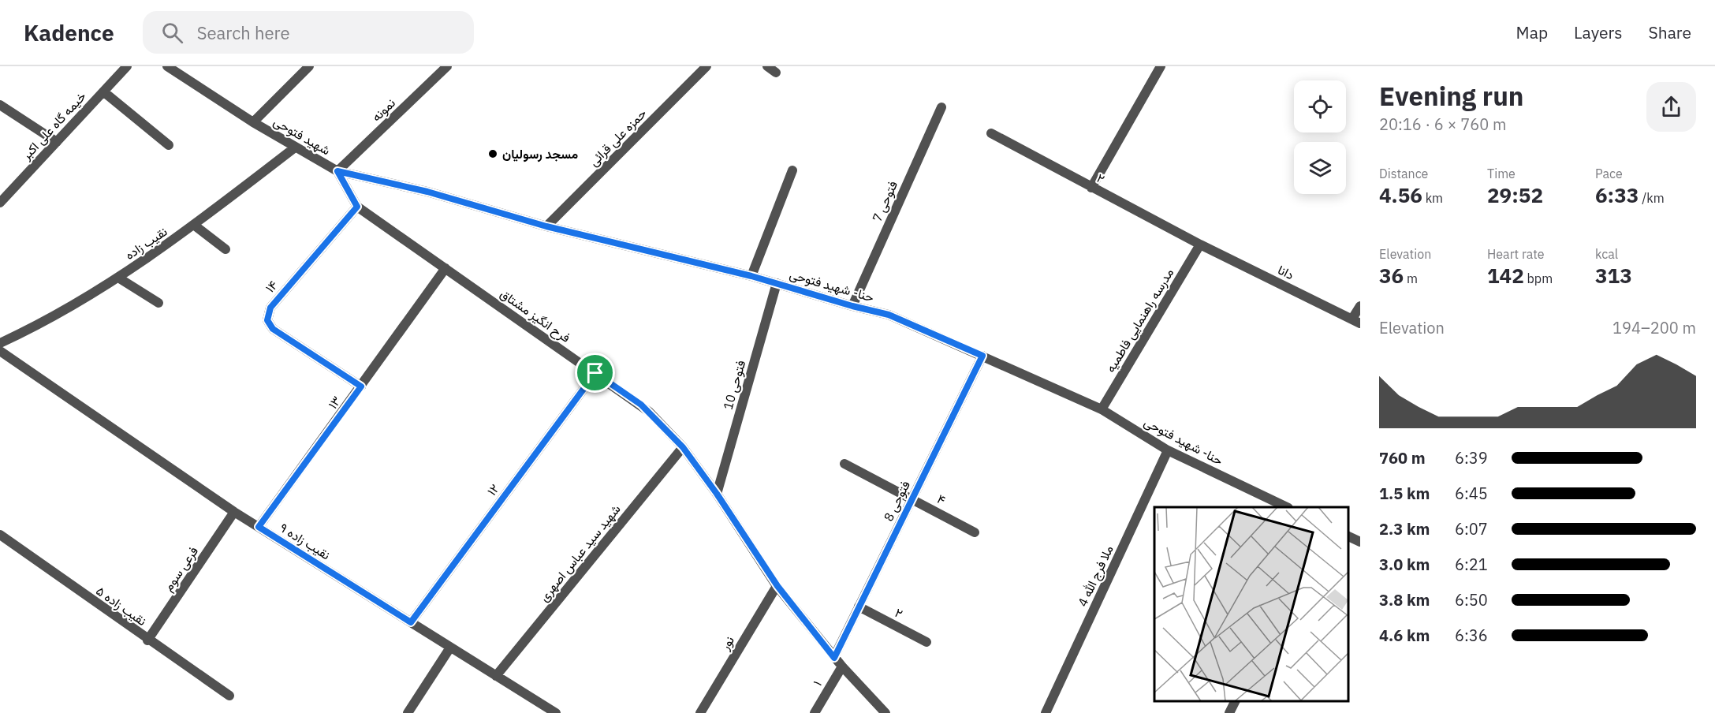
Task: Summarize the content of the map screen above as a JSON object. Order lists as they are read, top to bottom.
{
  "streets": {
    "street": [
      "نمونه",
      "خیمه گاه علی اکبر",
      "شهید فتوحی",
      "حمزه علی قرائی",
      "۲",
      "فتوحی 7",
      "نقیب زاده",
      "دانا",
      "حنا- شهید فتوحی",
      "۱۴",
      "فرح انگیز مشتاق",
      "مدرسه راهنمایی فاطمیه",
      "فتوحی 10",
      "۱۳",
      "۱۲",
      "۴",
      "فتوحی 8",
      "نقیب زاده ۹",
      "شهید سید عباس اصهری",
      "فرعی سوم",
      "4 ملا فرج الله",
      "نقیب زاده ۵",
      "نور",
      "۱"
    ]
  },
  "crossings": [
    ["نمونه", "شهید فتوحی"],
    ["نمونه", "حنا- شهید فتوحی"],
    ["نمونه", "فرح انگیز مشتاق"],
    ["شهید فتوحی", "نقیب زاده"],
    ["شهید فتوحی", "حنا- شهید فتوحی"],
    ["شهید فتوحی", "فرح انگیز مشتاق"],
    ["حمزه علی قرائی", "حنا- شهید فتوحی"],
    ["۲", "دانا"],
    ["۲", "مدرسه راهنمایی فاطمیه"],
    ["۲", "فتوحی 8"],
    ["فتوحی 7", "حنا- شهید فتوحی"],
    ["دانا", "مدرسه راهنمایی فاطمیه"],
    ["حنا- شهید فتوحی", "فرح انگیز مشتاق"],
    ["حنا- شهید فتوحی", "مدرسه راهنمایی فاطمیه"],
    ["حنا- شهید فتوحی", "فتوحی 10"],
    ["حنا- شهید فتوحی", "فتوحی 8"],
    ["حنا- شهید فتوحی", "4 ملا فرج الله"],
    ["۱۴", "فرح انگیز مشتاق"],
    ["۱۴", "۱۳"],
    ["فرح انگیز مشتاق", "فتوحی 10"],
    ["فرح انگیز مشتاق", "۱۳"],
    ["فرح انگیز مشتاق", "۱۲"],
    ["فرح انگیز مشتاق", "فتوحی 8"],
    ["فرح انگیز مشتاق", "شهید سید عباس اصهری"],
    ["فرح انگیز مشتاق", "نور"],
    ["فرح انگیز مشتاق", "۱"],
    ["۱۳", "نقیب زاده ۹"],
    ["۱۲", "نقیب زاده ۹"],
    ["۴", "فتوحی 8"],
    ["نقیب زاده ۹", "شهید سید عباس اصهری"],
    ["نقیب زاده ۹", "فرعی سوم"],
    ["فرعی سوم", "نقیب زاده ۵"]
  ],
  "places": ["مسجد رسولیان"],
  "page": {
    "header": "Kadence",
    "search": "Search here",
    "nav": ["Map", "Layers", "Share"],
    "heading": ["Evening run", "20:16 · 6 × 760 m"],
    "stats": [
      ["Distance", "4.56 km"],
      ["Time", "29:52"],
      ["Pace", "6:33 /km"],
      ["Elevation", "36 m"],
      ["Heart rate", "142 bpm"],
      ["kcal", "313"]
    ],
    "chart": ["Elevation", "194–200 m"],
    "list": [
      {
        "name": "760 m",
        "note": "6:39"
      },
      {
        "name": "1.5 km",
        "note": "6:45"
      },
      {
        "name": "2.3 km",
        "note": "6:07"
      },
      {
        "name": "3.0 km",
        "note": "6:21"
      },
      {
        "name": "3.8 km",
        "note": "6:50"
      },
      {
        "name": "4.6 km",
        "note": "6:36"
      }
    ]
  }
}
